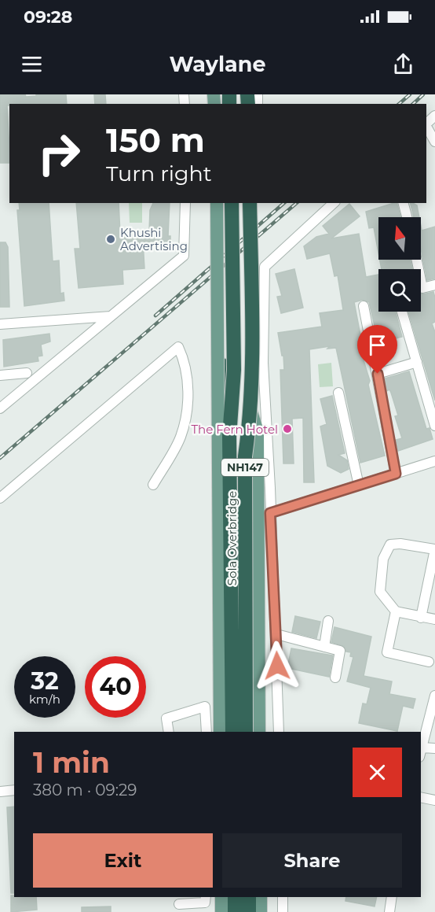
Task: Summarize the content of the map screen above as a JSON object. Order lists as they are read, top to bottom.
{
  "streets": {
    "highway": ["NH147", "Sola Overbridge"]
  },
  "places": ["Khushi Advertising", "The Fern Hotel"],
  "north": "top",
  "page": {
    "status": "09:28",
    "header": "Waylane",
    "turn": ["150 m", "Turn right"],
    "speed": "32 km/h",
    "limit": "40",
    "heading": ["1 min", "380 m · 09:29"],
    "buttons": ["Exit", "Share"]
  }
}
